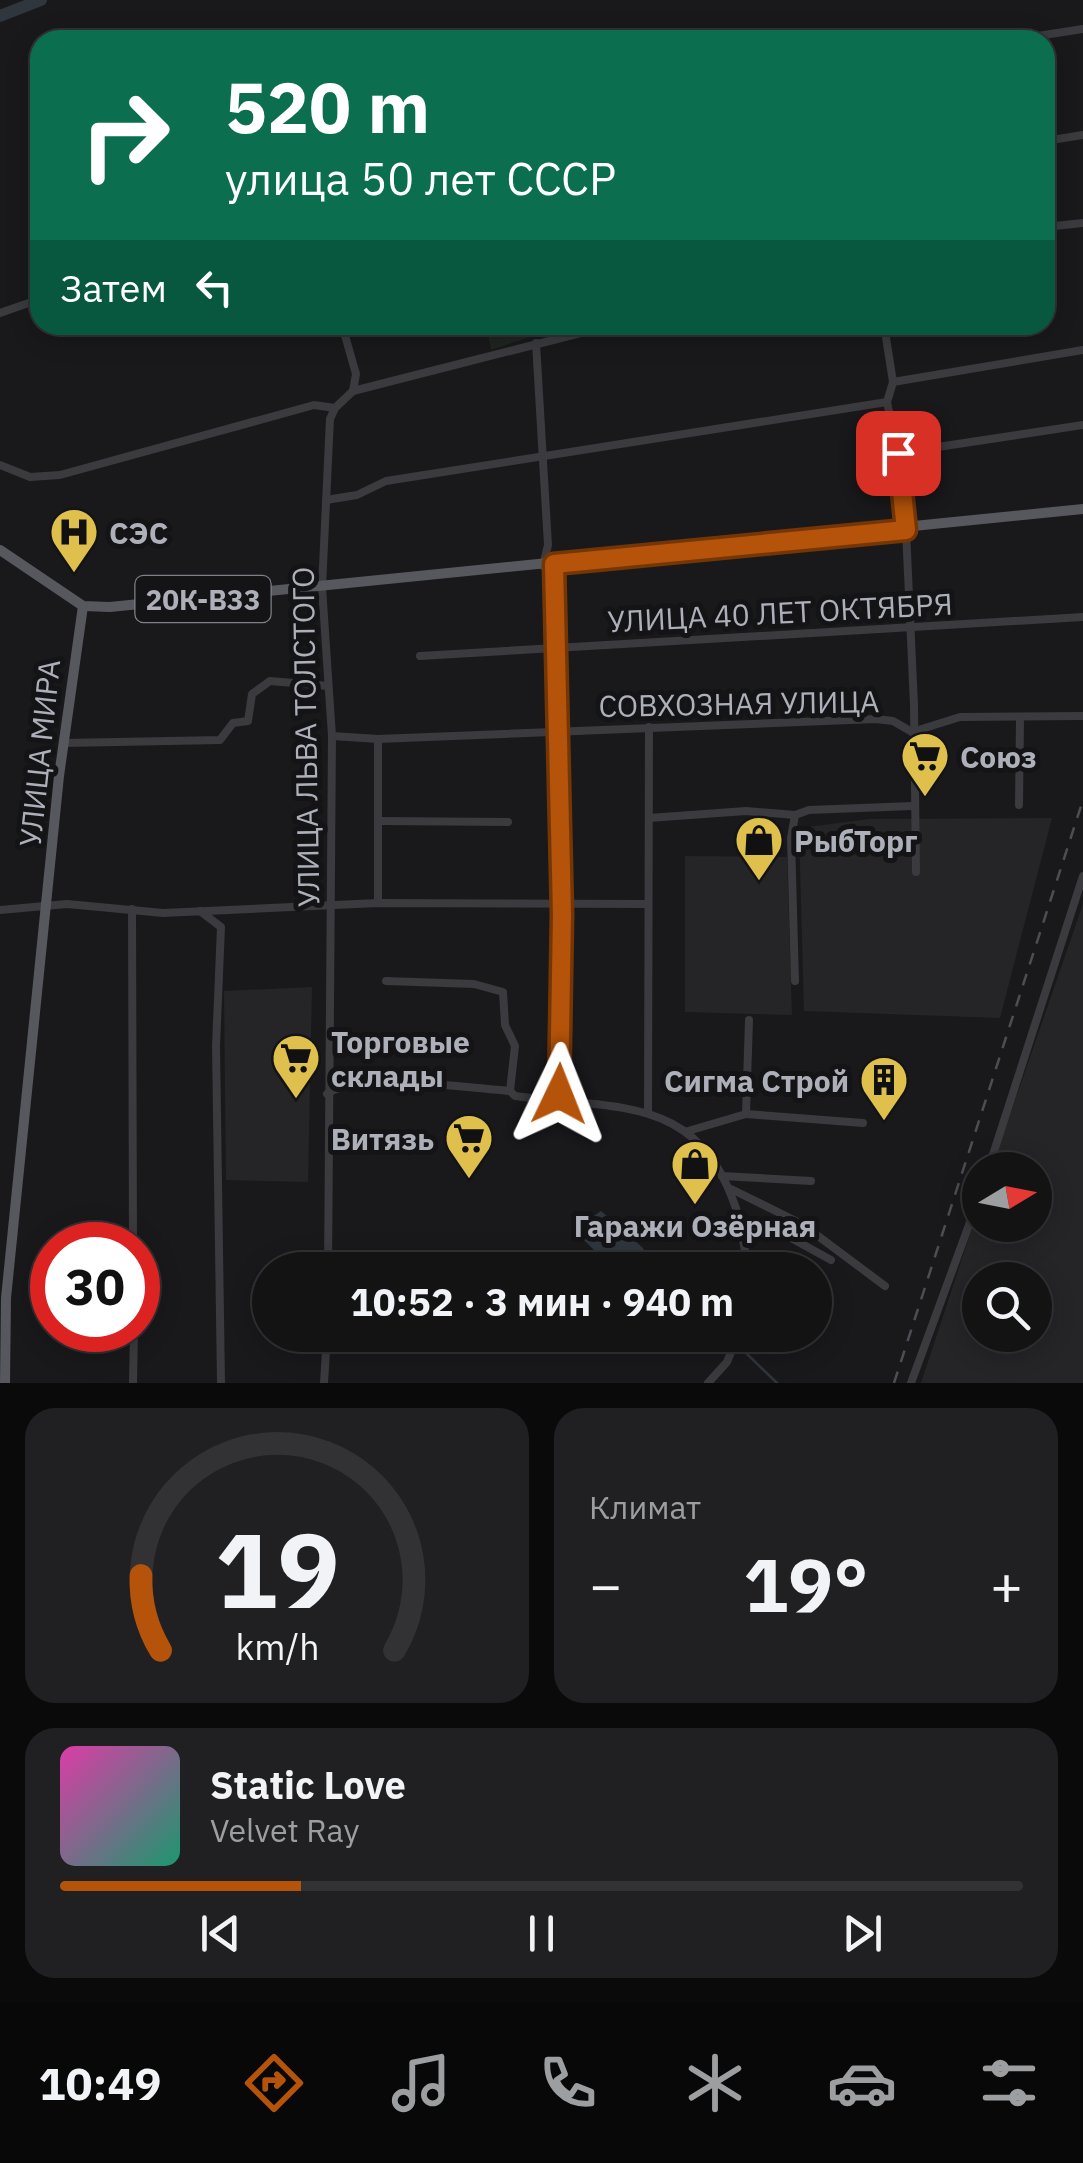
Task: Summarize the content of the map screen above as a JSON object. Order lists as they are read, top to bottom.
{
  "streets": {
    "main road": ["20К-В33", "УЛИЦА МИРА"],
    "street": ["УЛИЦА 40 ЛЕТ ОКТЯБРЯ", "СОВХОЗНАЯ УЛИЦА", "УЛИЦА ЛЬВА ТОЛСТОГО"]
  },
  "crossings": [
    ["20К-В33", "УЛИЦА ЛЬВА ТОЛСТОГО"],
    ["20К-В33", "УЛИЦА МИРА"],
    ["СОВХОЗНАЯ УЛИЦА", "УЛИЦА ЛЬВА ТОЛСТОГО"]
  ],
  "places": {
    "hospital": ["СЭС"],
    "supermarket": ["Союз", "Торговые склады", "Витязь"],
    "shop": ["РыбТорг", "Гаражи Озёрная"],
    "building": ["Сигма Строй"]
  },
  "north": "right",
  "page": {
    "turn": ["520 m", "улица 50 лет СССР"],
    "then": "Затем",
    "limit": "30",
    "trip": "10:52 · 3 мин · 940 m",
    "tile": "Климат",
    "heat": ["−", "19°", "+"],
    "song": ["Static Love", "Velvet Ray"],
    "tabs": "10:49",
    "gauge": ["19", "km/h"]
  }
}
